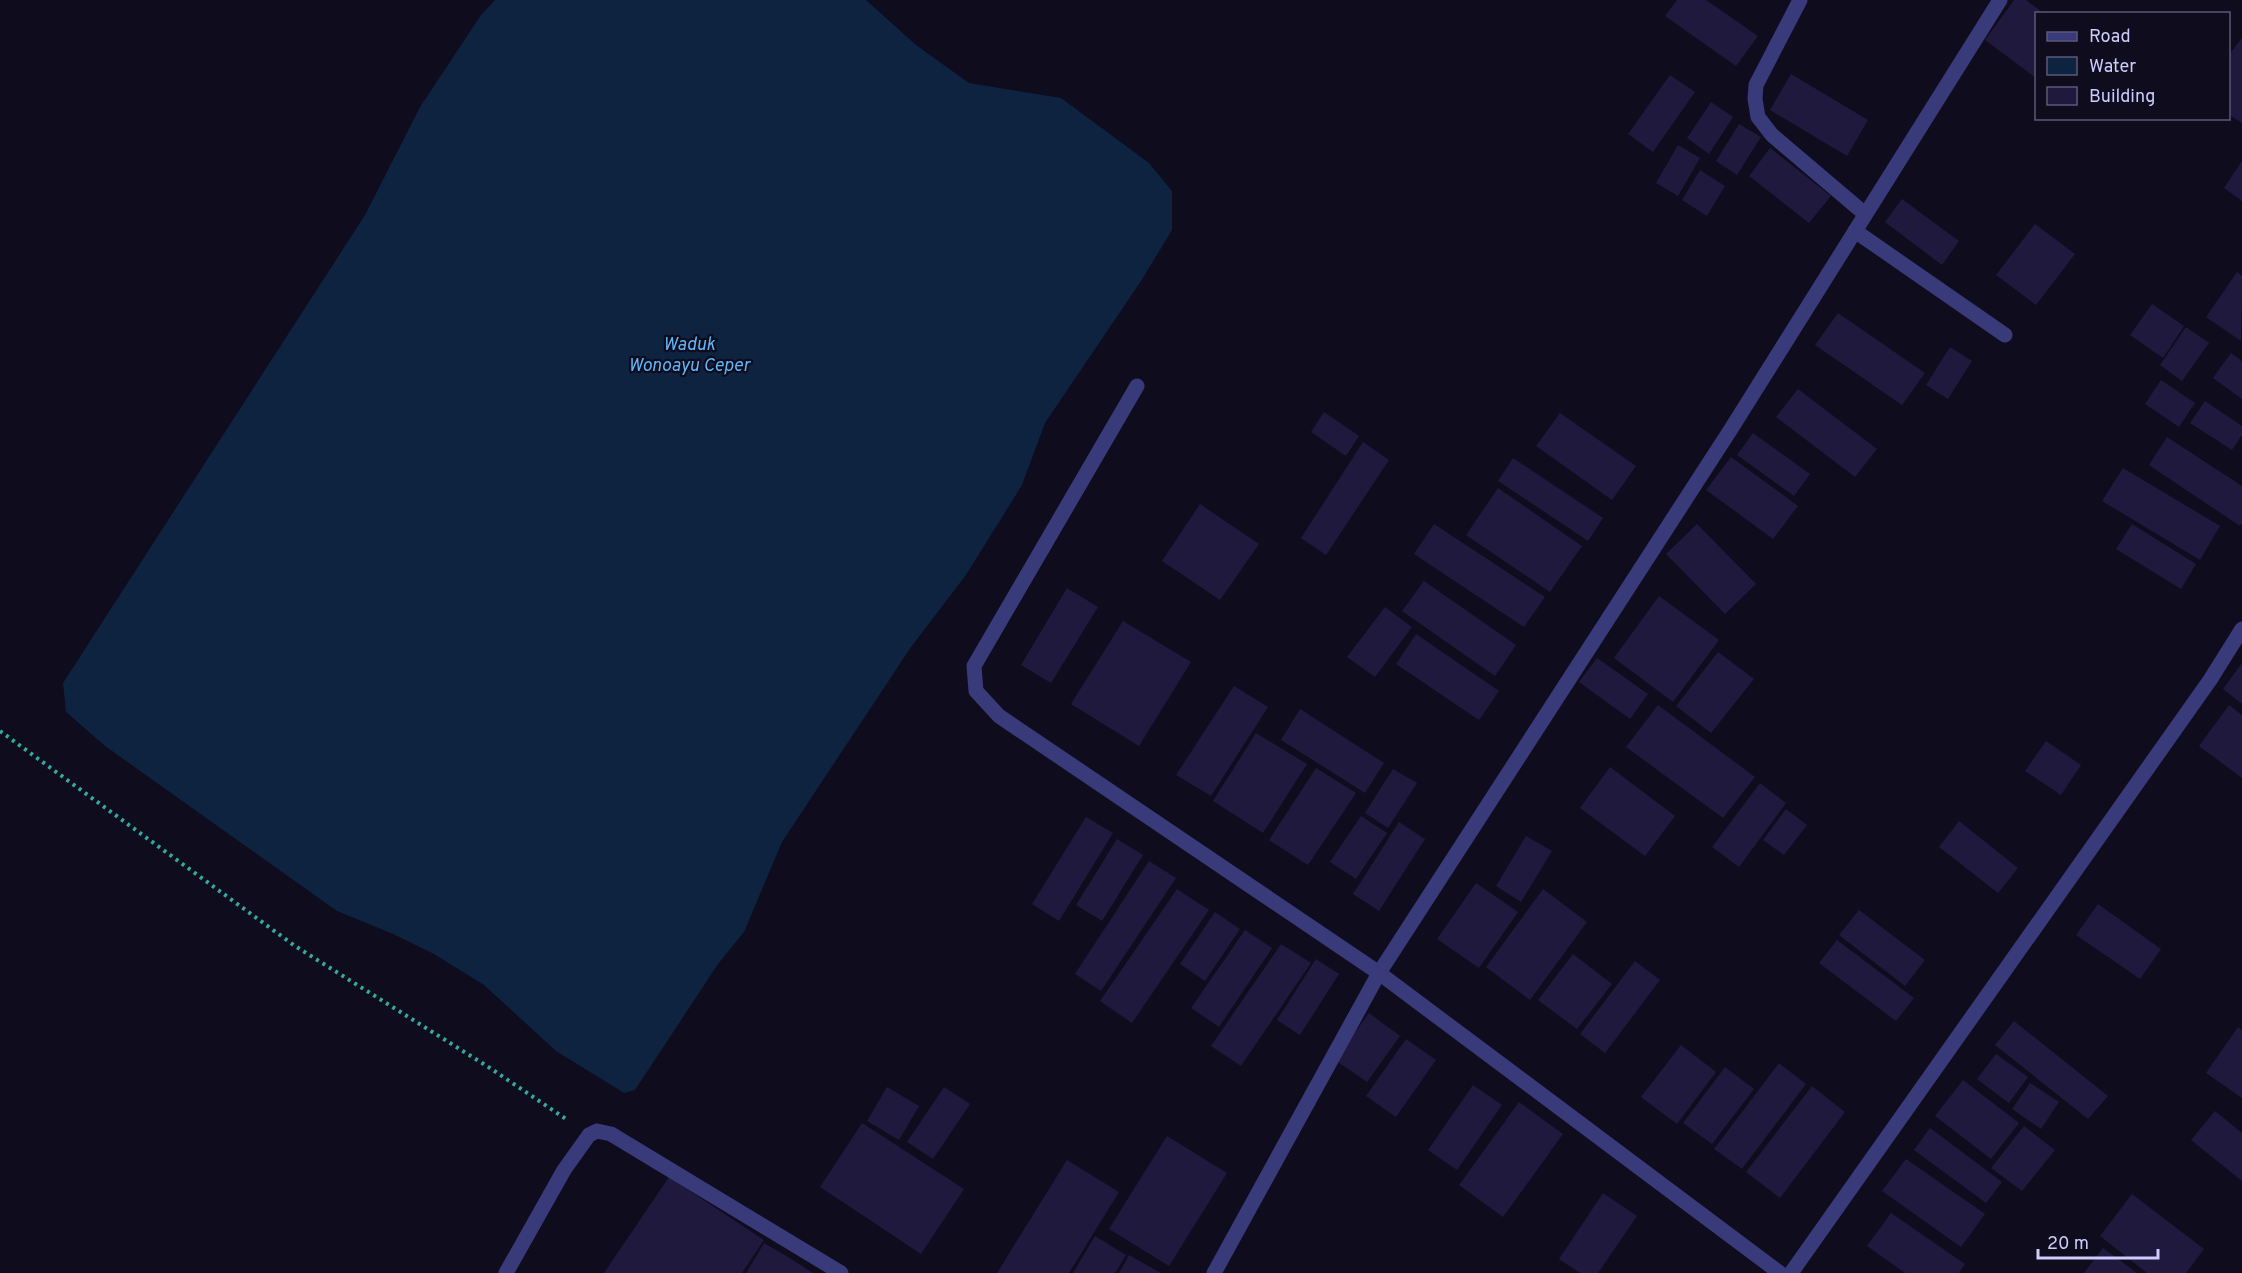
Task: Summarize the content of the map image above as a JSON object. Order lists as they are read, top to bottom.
{
  "water": ["Waduk Wonoayu Ceper"],
  "legend": ["Road", "Water", "Building"],
  "scale_bar": "20 m"
}
